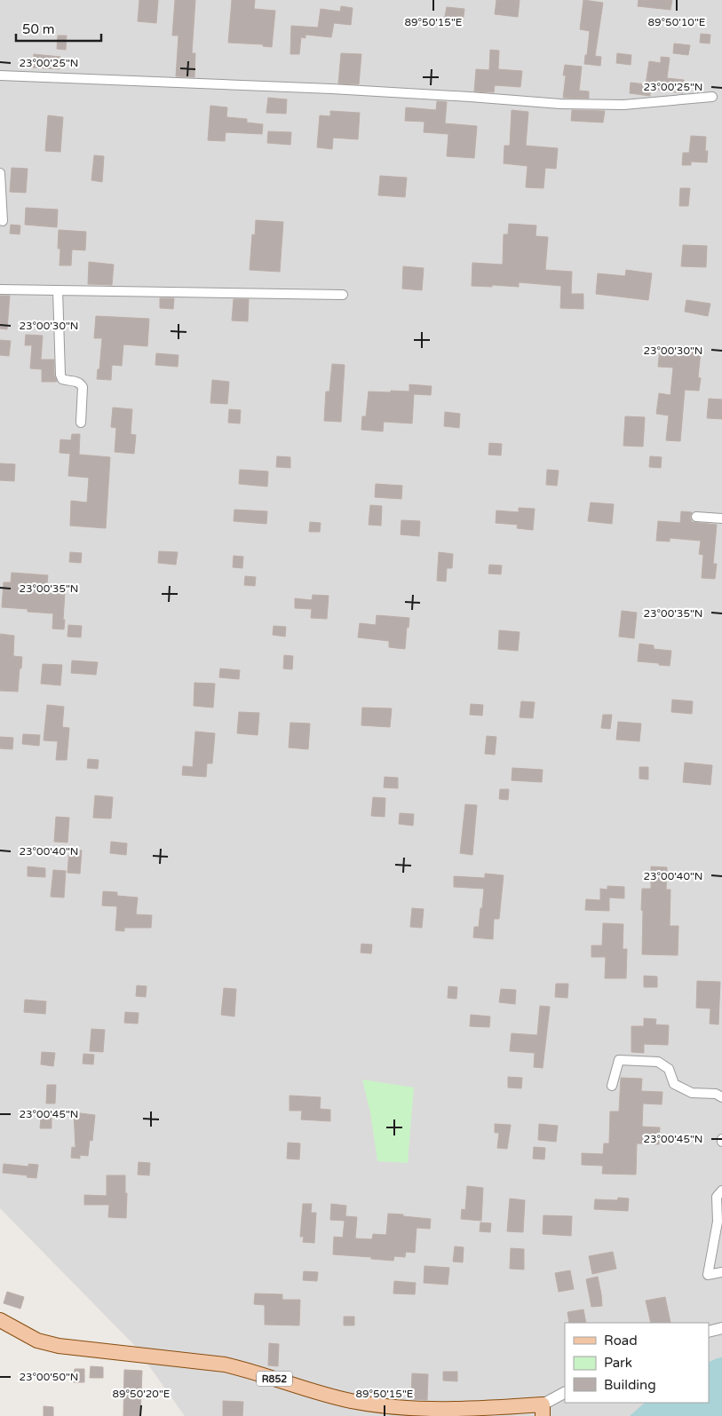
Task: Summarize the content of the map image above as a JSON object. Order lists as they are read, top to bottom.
{
  "streets": {
    "main road": ["R852"]
  },
  "legend": ["Road", "Park", "Building"],
  "scale_bar": "50 m",
  "coordinates": [
    "89°50'15\"E",
    "89°50'10\"E",
    "23°00'25\"N",
    "23°00'30\"N",
    "23°00'35\"N",
    "23°00'40\"N",
    "23°00'45\"N",
    "23°00'50\"N",
    "89°50'20\"E"
  ]
}
